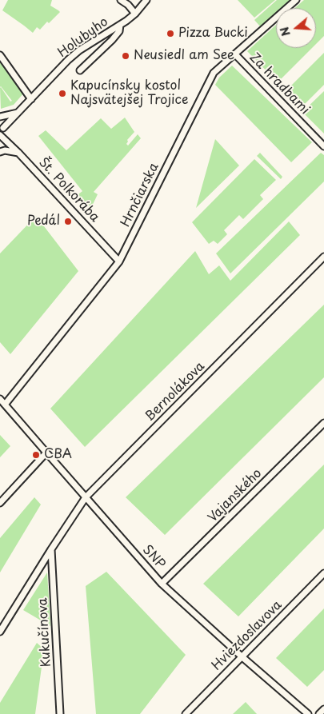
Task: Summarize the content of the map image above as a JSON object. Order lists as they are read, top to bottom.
{
  "streets": {
    "street": [
      "Holubyho",
      "Za hradbami",
      "Št. Polkorába",
      "Hrnčiarska",
      "Bernolákova",
      "Vajanského",
      "SNP",
      "Kukučínova",
      "Hviezdoslavova"
    ]
  },
  "crossings": [
    ["Holubyho", "Št. Polkorába"],
    ["Za hradbami", "Hrnčiarska"],
    ["Št. Polkorába", "Hrnčiarska"],
    ["Hrnčiarska", "SNP"],
    ["Bernolákova", "SNP"],
    ["Bernolákova", "Kukučínova"],
    ["Vajanského", "SNP"],
    ["SNP", "Hviezdoslavova"]
  ],
  "places": [
    "Pizza Bucki",
    "Neusiedl am See",
    "Kapucínsky kostol Najsvätejšej Trojice",
    "Pedál",
    "CBA"
  ],
  "north": "left"
}
